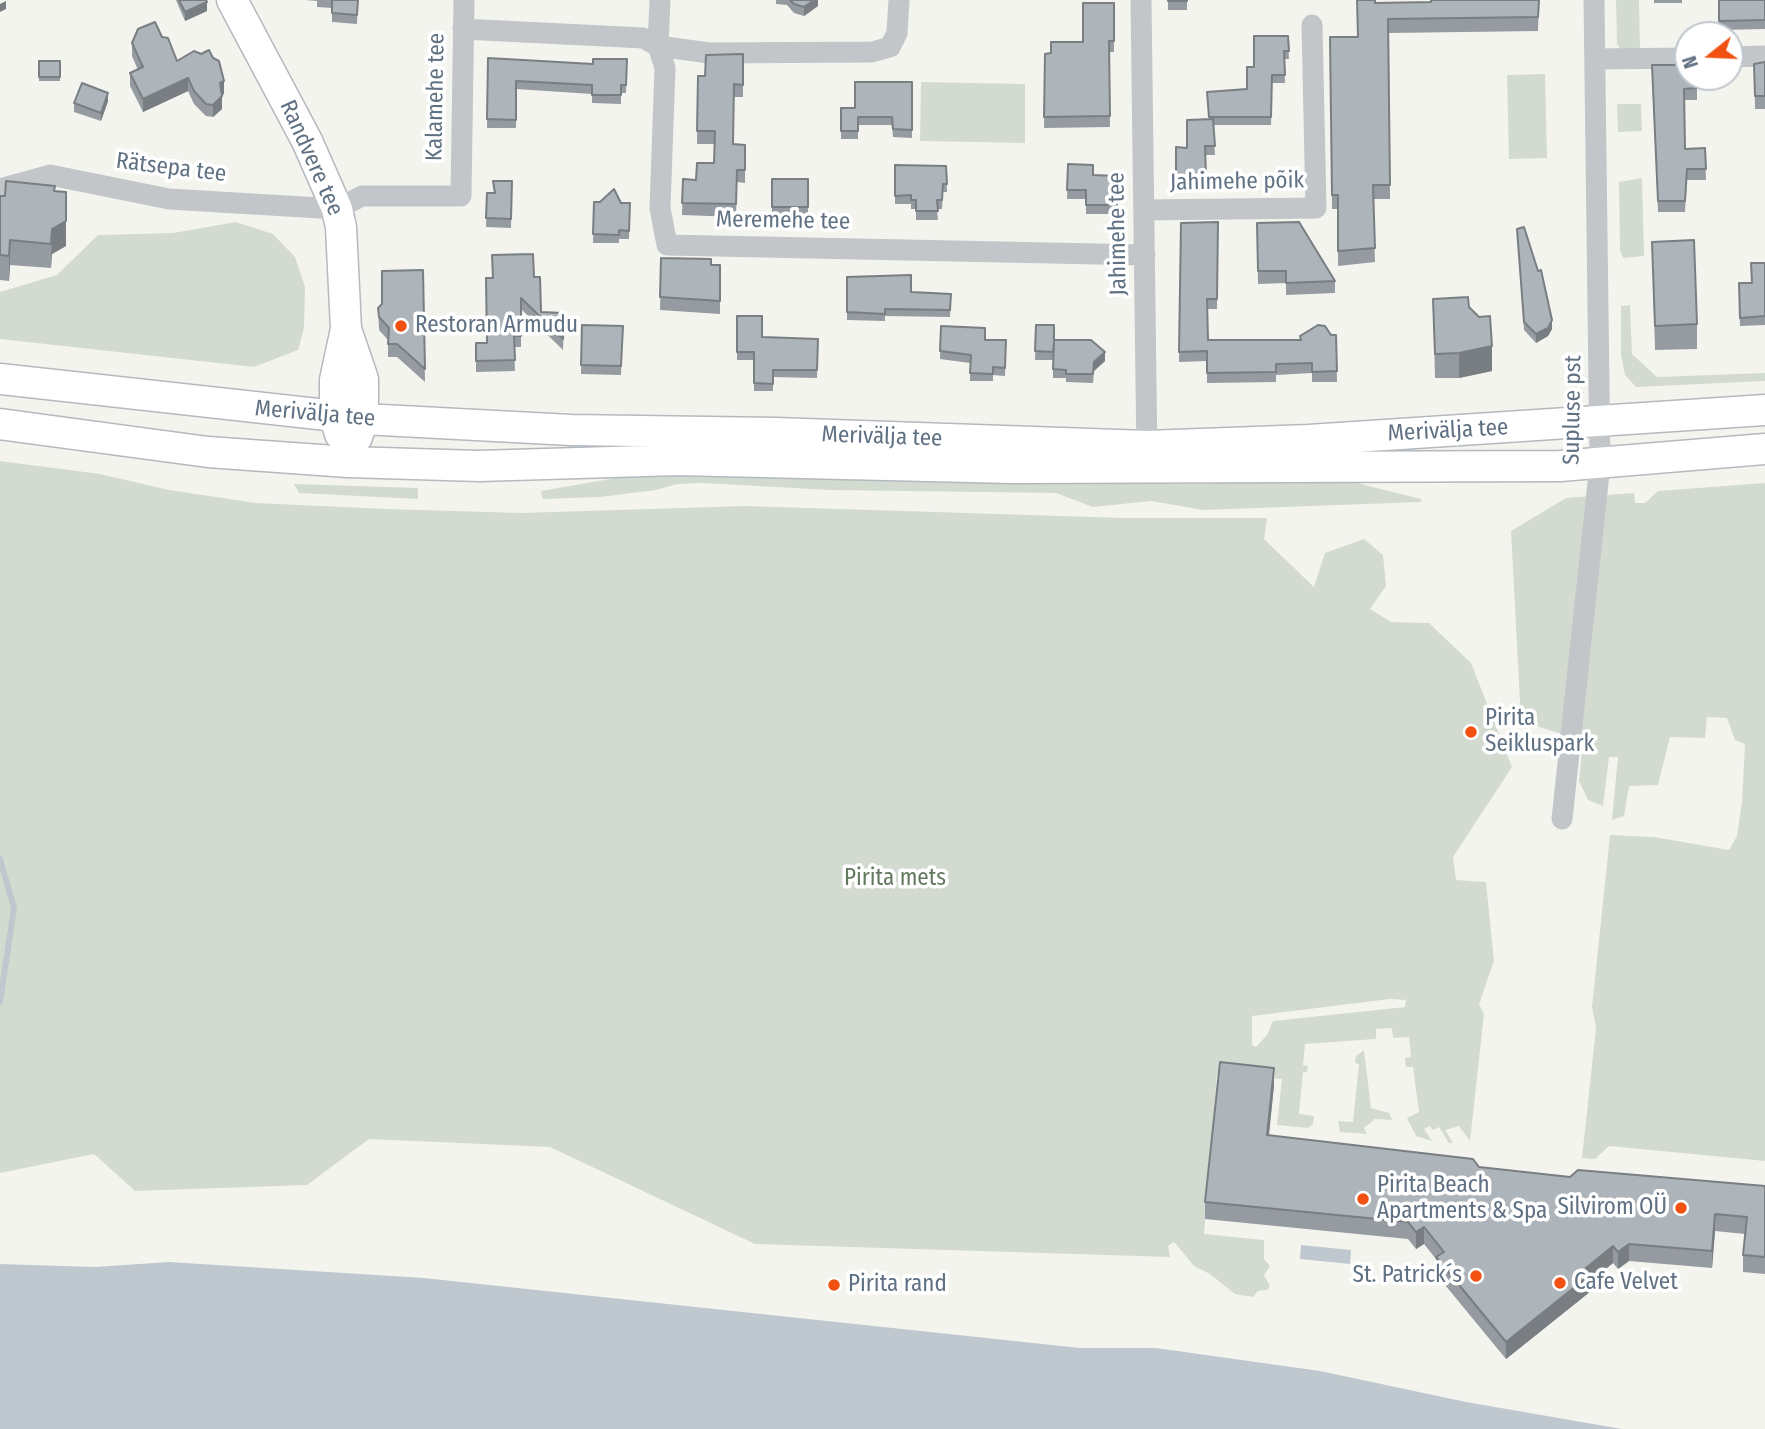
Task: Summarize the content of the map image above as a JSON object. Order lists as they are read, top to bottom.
{
  "streets": {
    "main road": ["Randvere tee", "Merivälja tee"],
    "street": [
      "Kalamehe tee",
      "Rätsepa tee",
      "Jahimehe põik",
      "Meremehe tee",
      "Jahimehe tee",
      "Supluse pst"
    ]
  },
  "crossings": [
    ["Kalamehe tee", "Randvere tee"],
    ["Kalamehe tee", "Rätsepa tee"],
    ["Randvere tee", "Rätsepa tee"],
    ["Randvere tee", "Merivälja tee"],
    ["Jahimehe põik", "Jahimehe tee"],
    ["Meremehe tee", "Jahimehe tee"],
    ["Jahimehe tee", "Merivälja tee"],
    ["Supluse pst", "Merivälja tee"]
  ],
  "parks": ["Pirita mets"],
  "places": [
    "Restoran Armudu",
    "Pirita Seikluspark",
    "Pirita Beach Apartments & Spa",
    "Silvirom OÜ",
    "St. Patrick´s",
    "Cafe Velvet",
    "Pirita rand"
  ],
  "north": "left"
}
